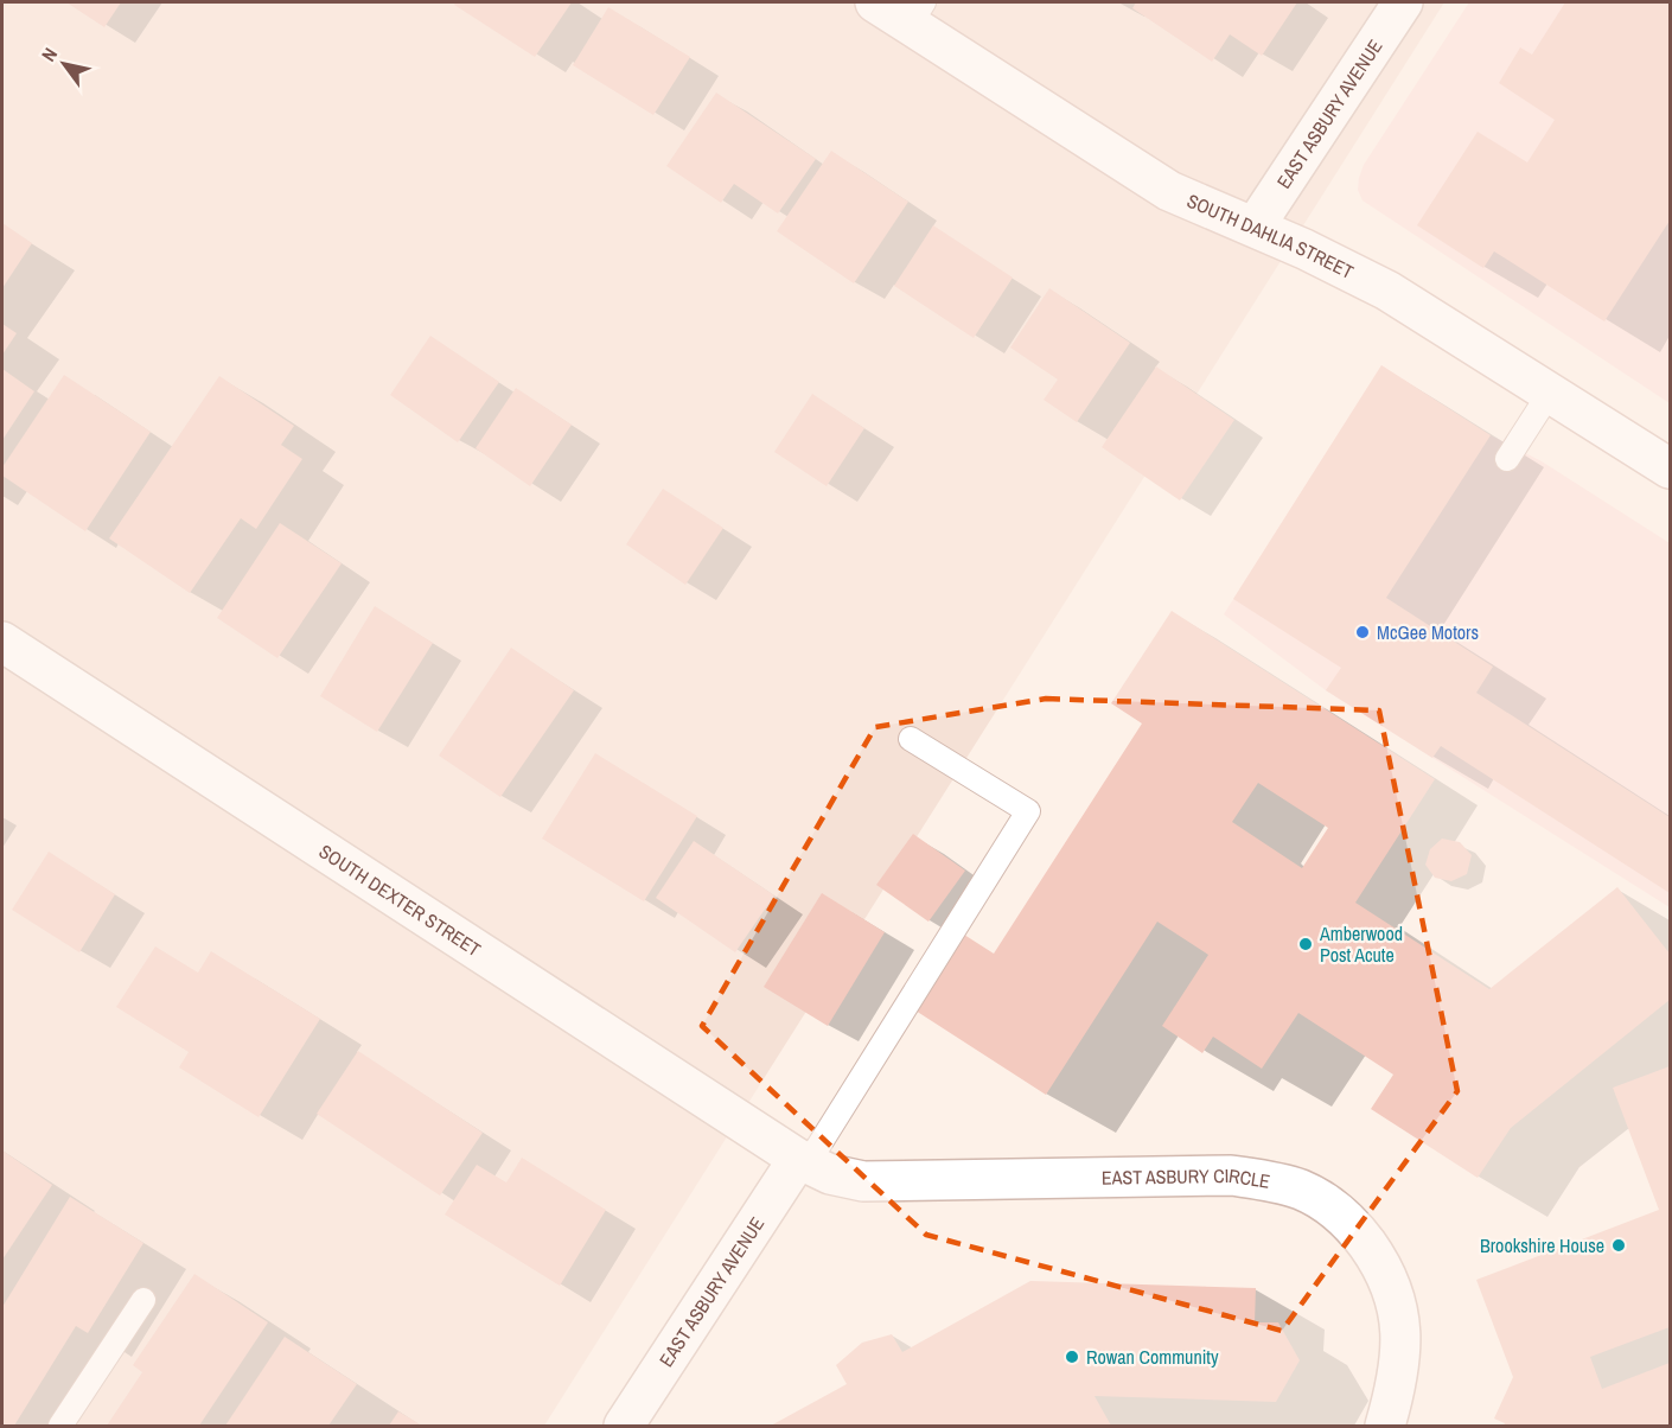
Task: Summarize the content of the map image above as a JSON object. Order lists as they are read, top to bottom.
{
  "streets": {
    "street": [
      "EAST ASBURY AVENUE",
      "SOUTH DAHLIA STREET",
      "SOUTH DEXTER STREET",
      "EAST ASBURY CIRCLE"
    ]
  },
  "crossings": [
    ["EAST ASBURY AVENUE", "SOUTH DAHLIA STREET"],
    ["EAST ASBURY AVENUE", "SOUTH DEXTER STREET"],
    ["EAST ASBURY AVENUE", "EAST ASBURY CIRCLE"],
    ["SOUTH DEXTER STREET", "EAST ASBURY CIRCLE"]
  ],
  "places": [
    "McGee Motors",
    "Amberwood Post Acute",
    "Brookshire House",
    "Rowan Community"
  ],
  "north": "top left"
}
